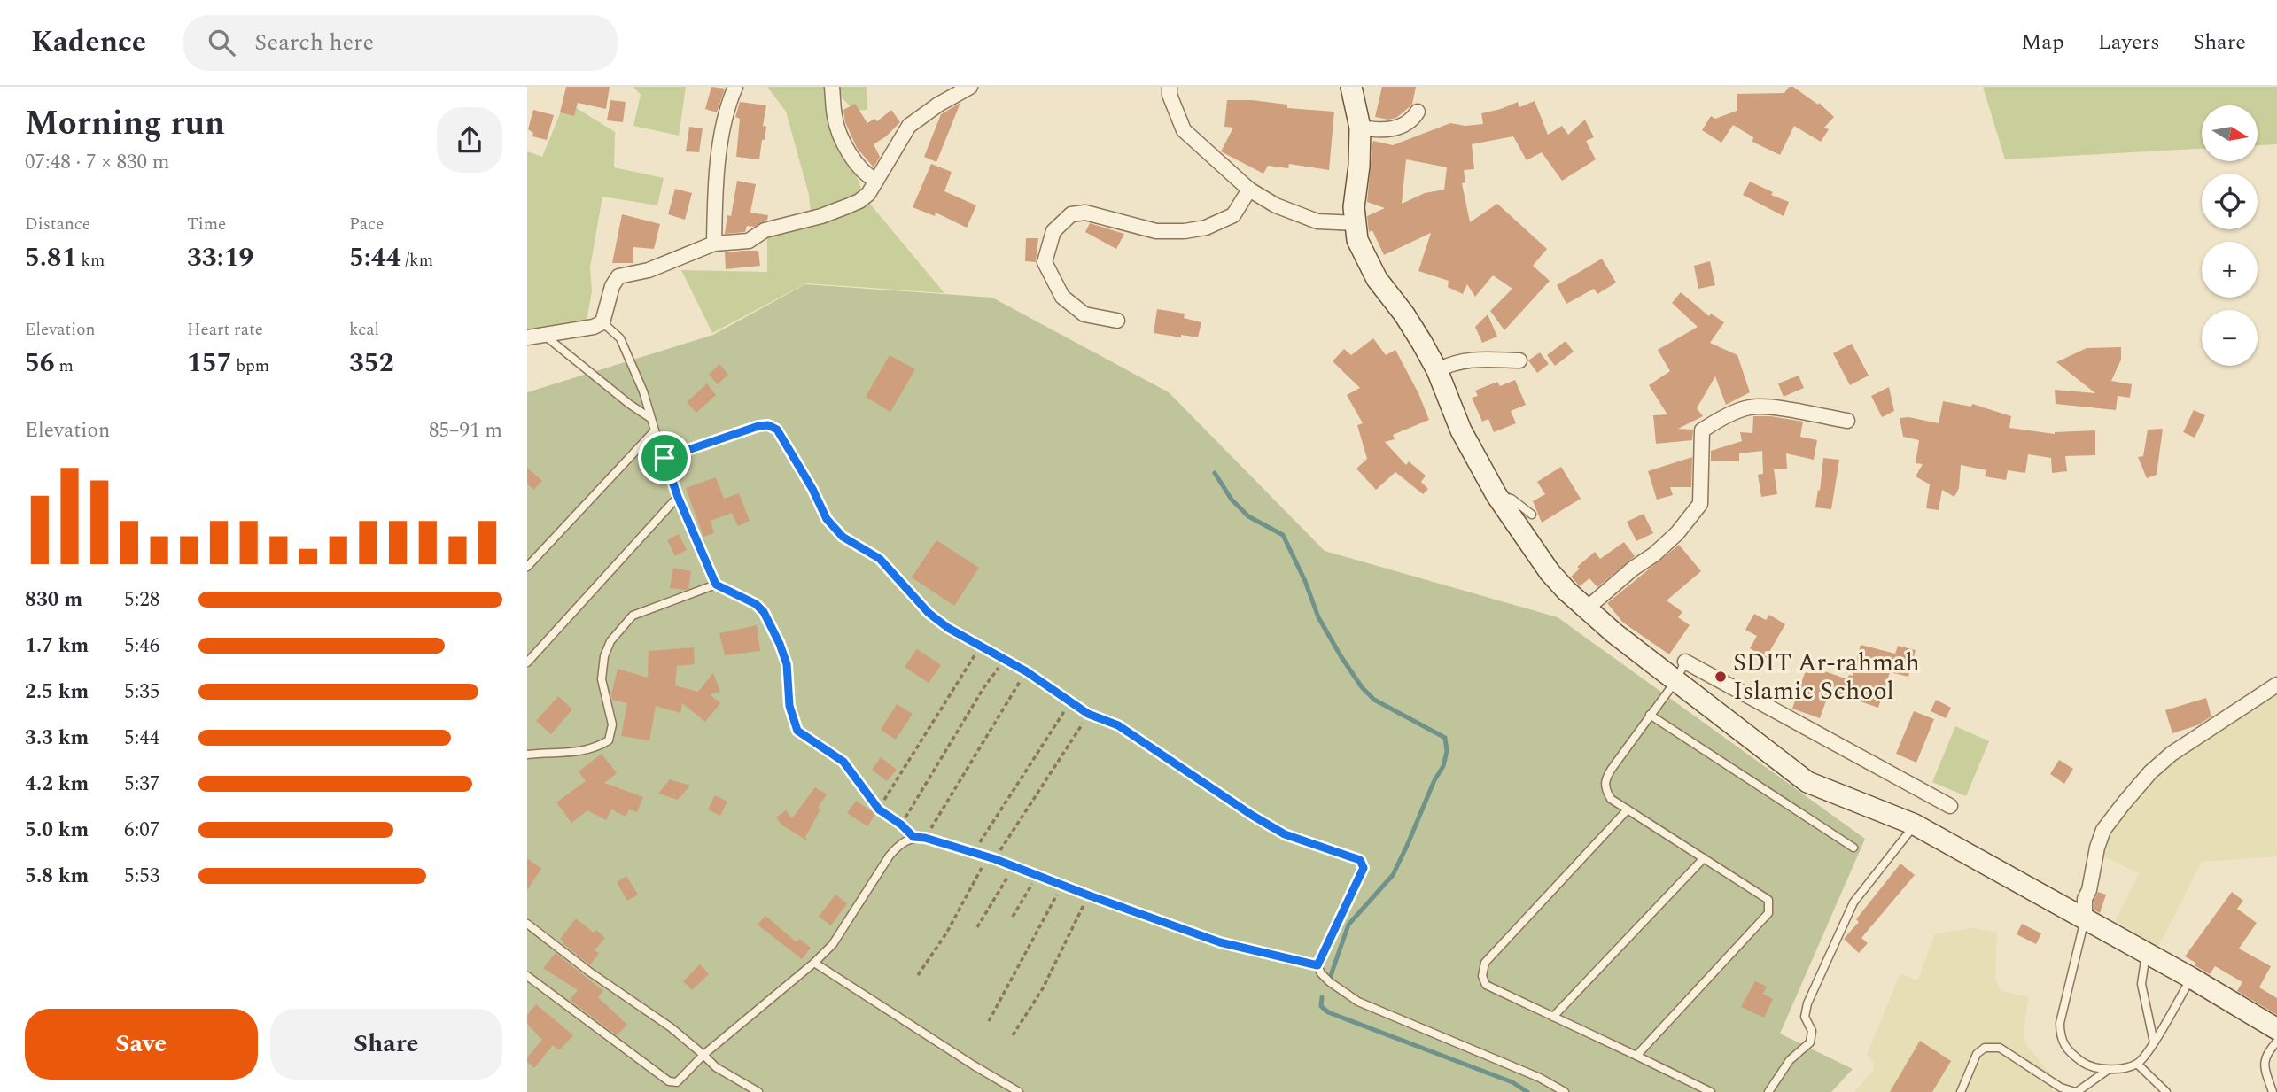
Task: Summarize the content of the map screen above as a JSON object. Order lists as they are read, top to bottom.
{
  "places": ["SDIT Ar-rahmah Islamic School"],
  "north": "right",
  "page": {
    "header": "Kadence",
    "search": "Search here",
    "nav": ["Map", "Layers", "Share"],
    "heading": ["Morning run", "07:48 · 7 × 830 m"],
    "map_buttons": ["+", "−"],
    "stats": [
      ["Distance", "5.81 km"],
      ["Time", "33:19"],
      ["Pace", "5:44 /km"],
      ["Elevation", "56 m"],
      ["Heart rate", "157 bpm"],
      ["kcal", "352"]
    ],
    "chart": ["Elevation", "85–91 m"],
    "list": [
      {
        "name": "830 m",
        "note": "5:28"
      },
      {
        "name": "1.7 km",
        "note": "5:46"
      },
      {
        "name": "2.5 km",
        "note": "5:35"
      },
      {
        "name": "3.3 km",
        "note": "5:44"
      },
      {
        "name": "4.2 km",
        "note": "5:37"
      },
      {
        "name": "5.0 km",
        "note": "6:07"
      },
      {
        "name": "5.8 km",
        "note": "5:53"
      }
    ],
    "buttons": ["Save", "Share"]
  }
}
